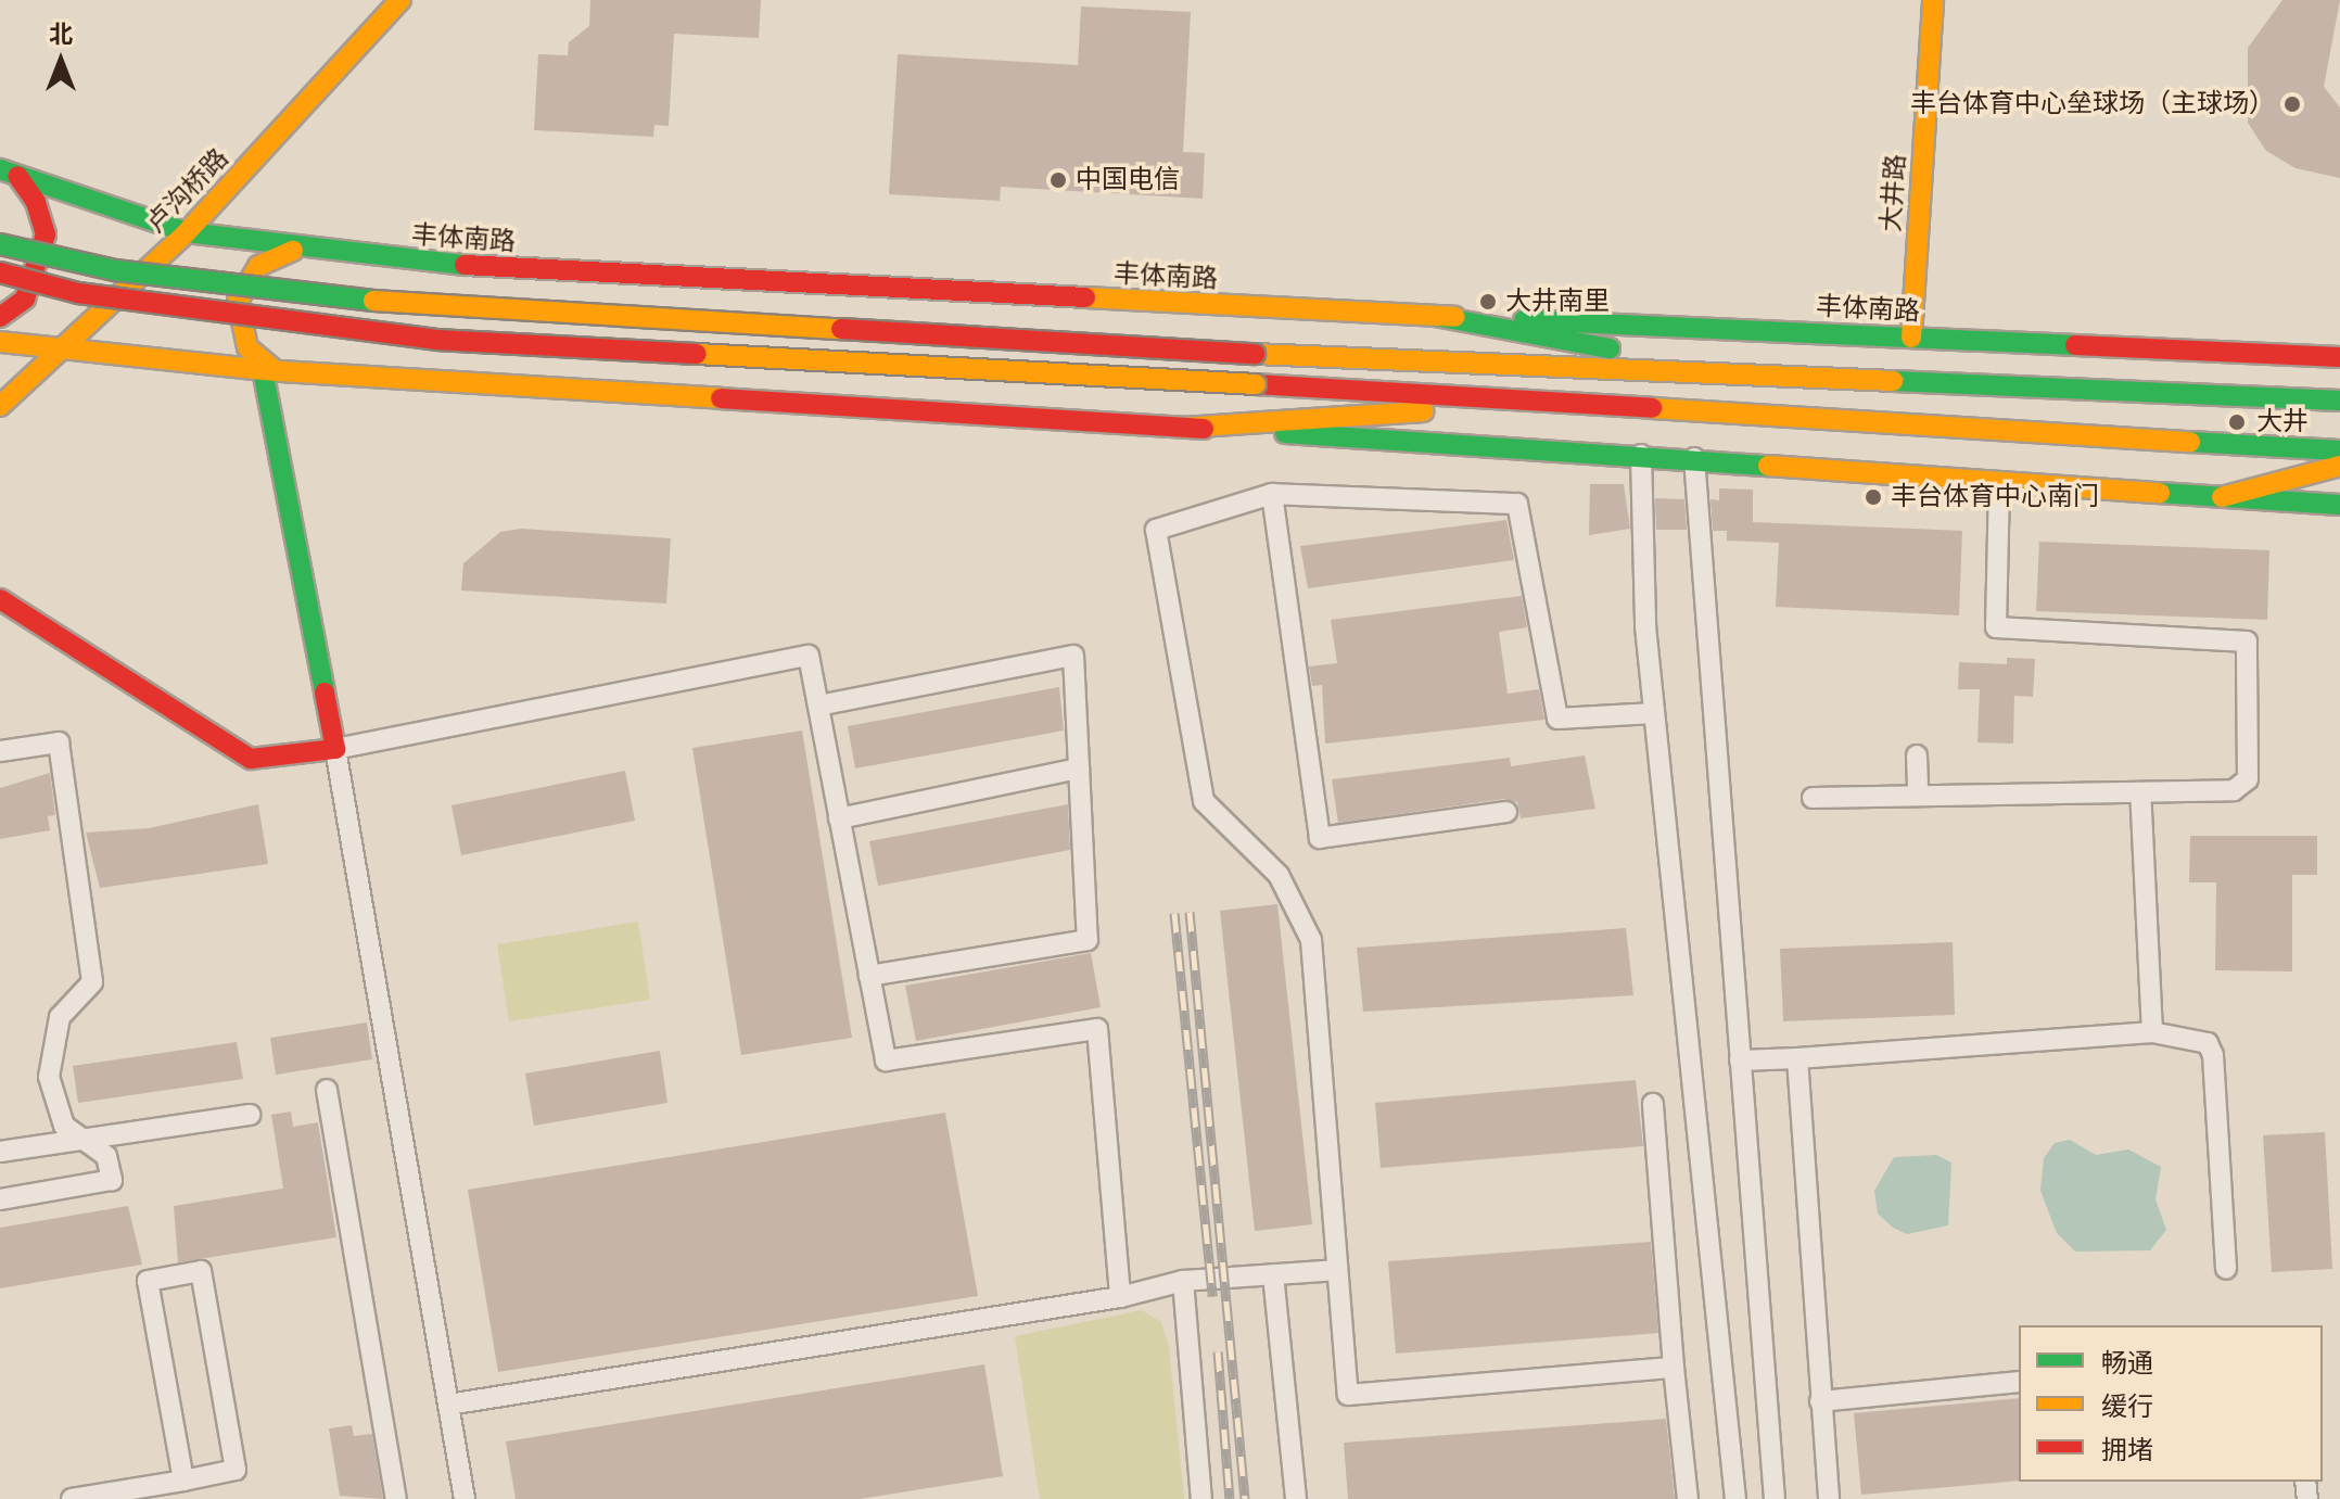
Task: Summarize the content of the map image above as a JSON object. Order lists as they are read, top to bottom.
{
  "streets": {
    "main road": ["卢沟桥路", "大井路", "丰体南路"]
  },
  "crossings": [
    ["卢沟桥路", "丰体南路"],
    ["大井路", "丰体南路"]
  ],
  "places": [
    "丰台体育中心垒球场（主球场）",
    "中国电信",
    "大井南里",
    "大井",
    "丰台体育中心南门"
  ],
  "legend": ["畅通", "缓行", "拥堵"],
  "north": "top"
}
